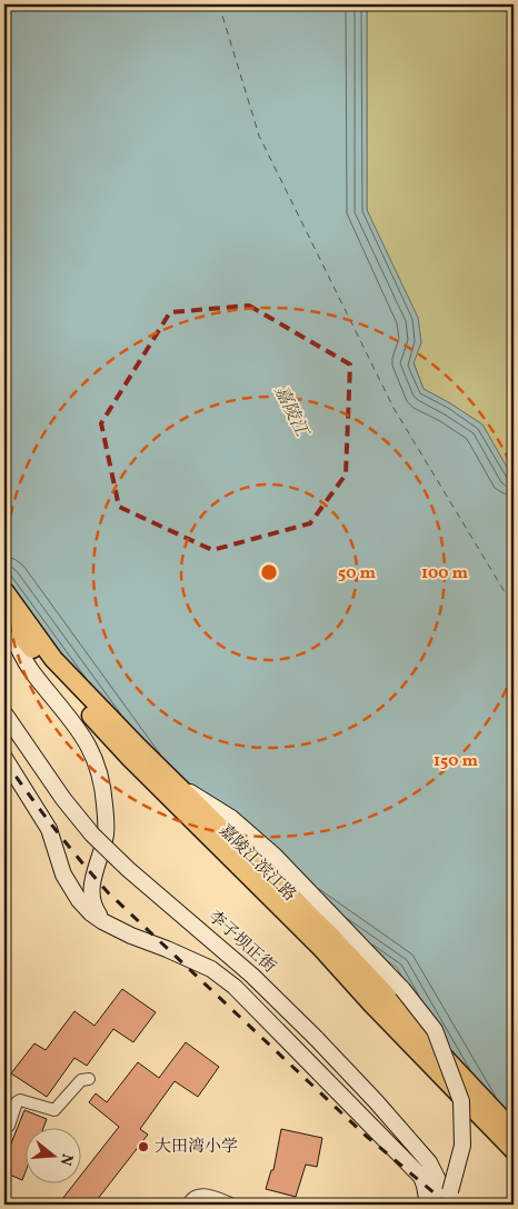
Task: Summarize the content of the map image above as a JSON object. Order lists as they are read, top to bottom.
{
  "streets": {
    "main road": ["嘉陵江滨江路", "李子坝正街"]
  },
  "water": ["嘉陵江"],
  "places": ["大田湾小学"],
  "north": "right",
  "rings": ["50 m", "100 m", "150 m"]
}
